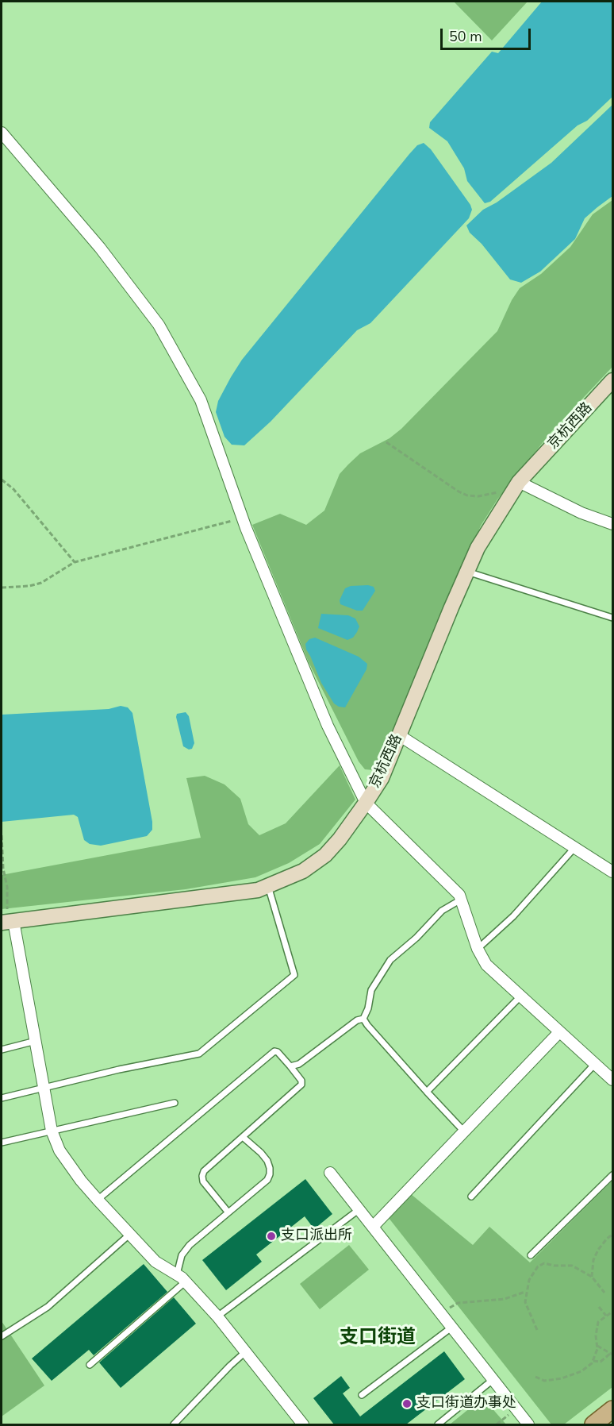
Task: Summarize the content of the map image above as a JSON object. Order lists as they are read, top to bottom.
{
  "streets": {
    "main road": ["京杭西路"]
  },
  "districts": ["支口街道"],
  "places": ["支口派出所", "支口街道办事处"],
  "scale_bar": "50 m"
}
